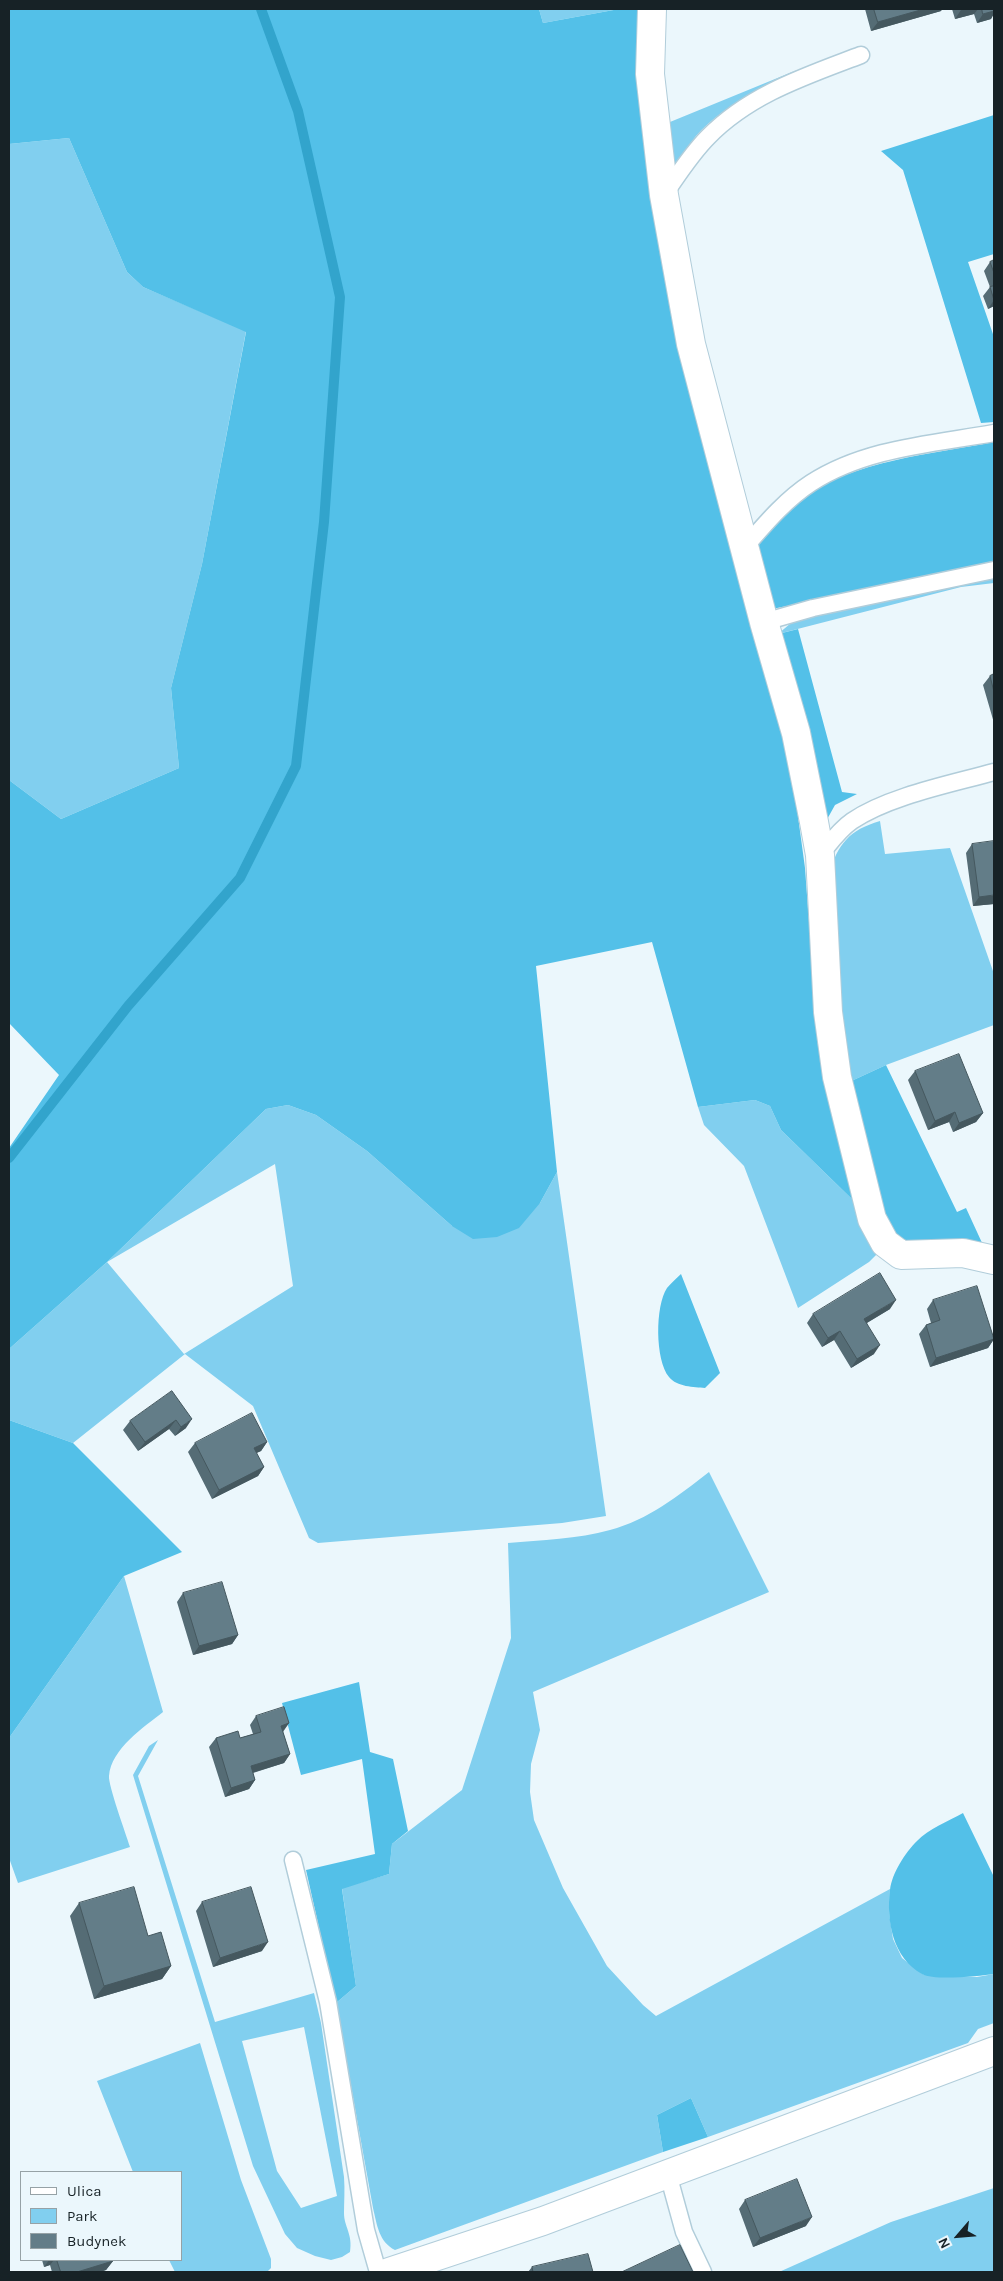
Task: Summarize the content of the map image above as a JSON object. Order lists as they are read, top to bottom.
{
  "legend": ["Ulica", "Park", "Budynek"],
  "north": "bottom left"
}
